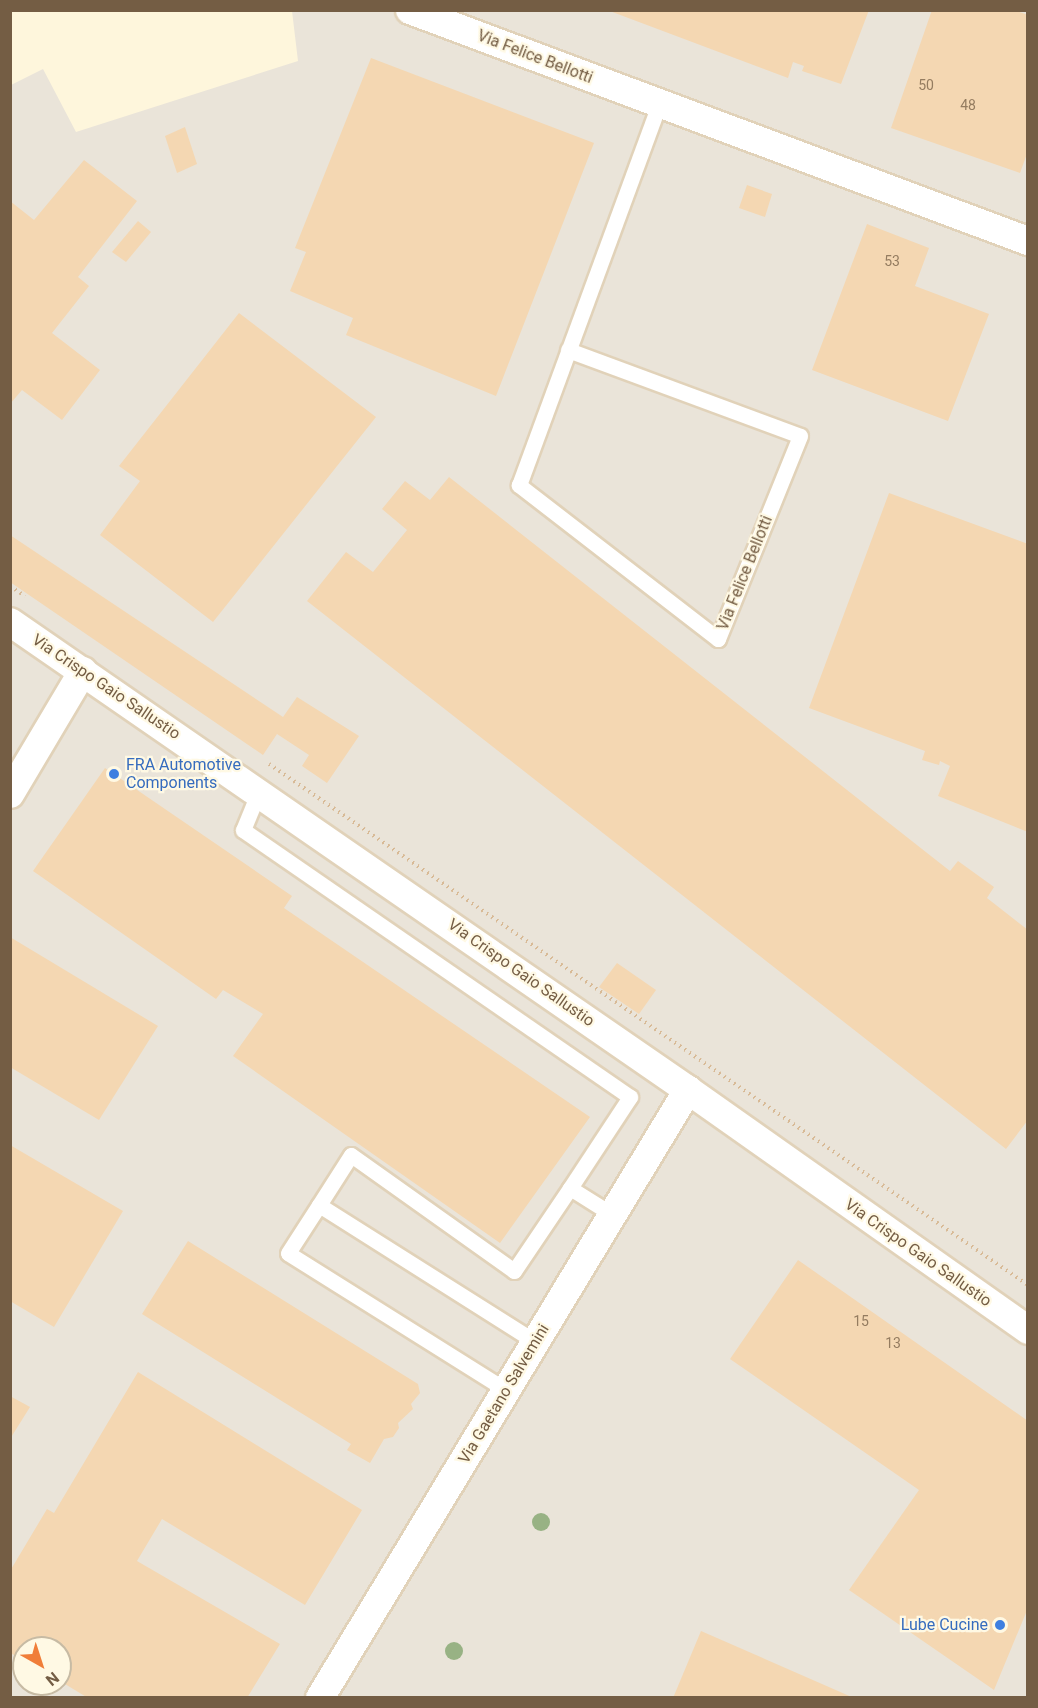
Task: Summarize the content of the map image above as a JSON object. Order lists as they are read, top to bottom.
{
  "streets": {
    "street": ["Via Felice Bellotti", "Via Crispo Gaio Sallustio", "Via Gaetano Salvemini"]
  },
  "crossings": [
    ["Via Crispo Gaio Sallustio", "Via Gaetano Salvemini"]
  ],
  "places": ["FRA Automotive Components", "Lube Cucine"],
  "house_numbers": [
    "50",
    "48",
    "53",
    "15",
    "13"
  ],
  "north": "bottom right"
}
